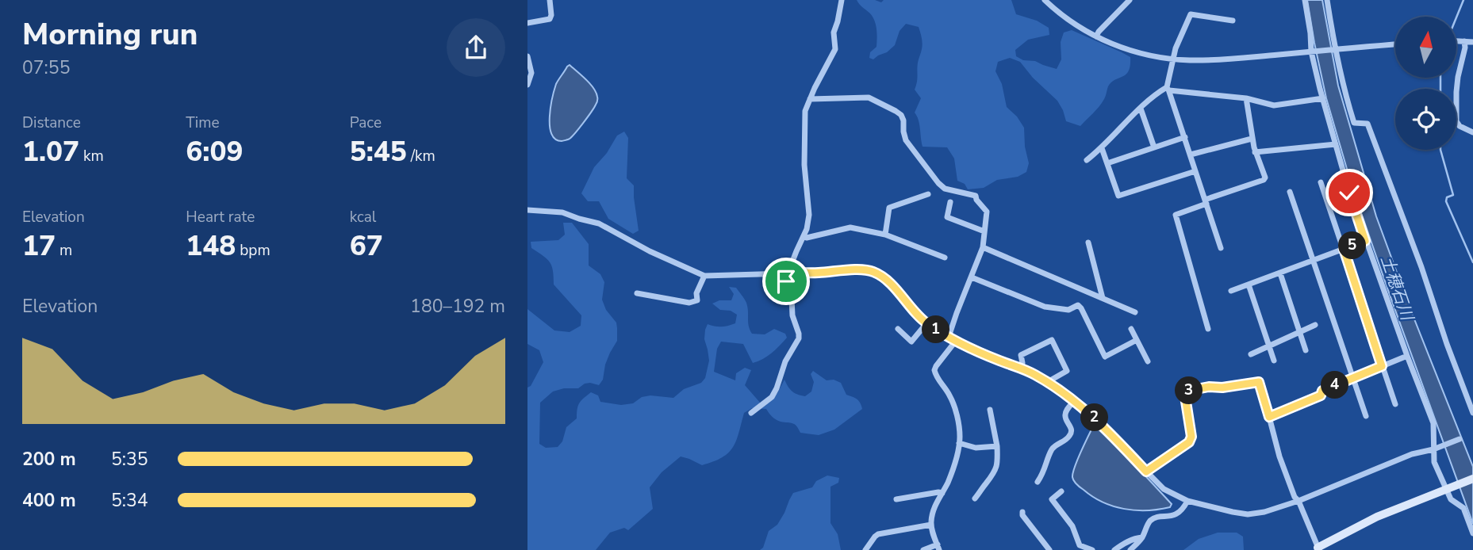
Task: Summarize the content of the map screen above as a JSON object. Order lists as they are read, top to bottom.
{
  "water": ["土穂石川"],
  "north": "top",
  "page": {
    "heading": ["Morning run", "07:55"],
    "stats": [
      ["Distance", "1.07 km"],
      ["Time", "6:09"],
      ["Pace", "5:45 /km"],
      ["Elevation", "17 m"],
      ["Heart rate", "148 bpm"],
      ["kcal", "67"]
    ],
    "pins": [
      "5",
      "1",
      "4",
      "3",
      "2"
    ],
    "chart": ["Elevation", "180–192 m"],
    "list": [
      {
        "name": "200 m",
        "note": "5:35"
      },
      {
        "name": "400 m",
        "note": "5:34"
      }
    ]
  }
}
